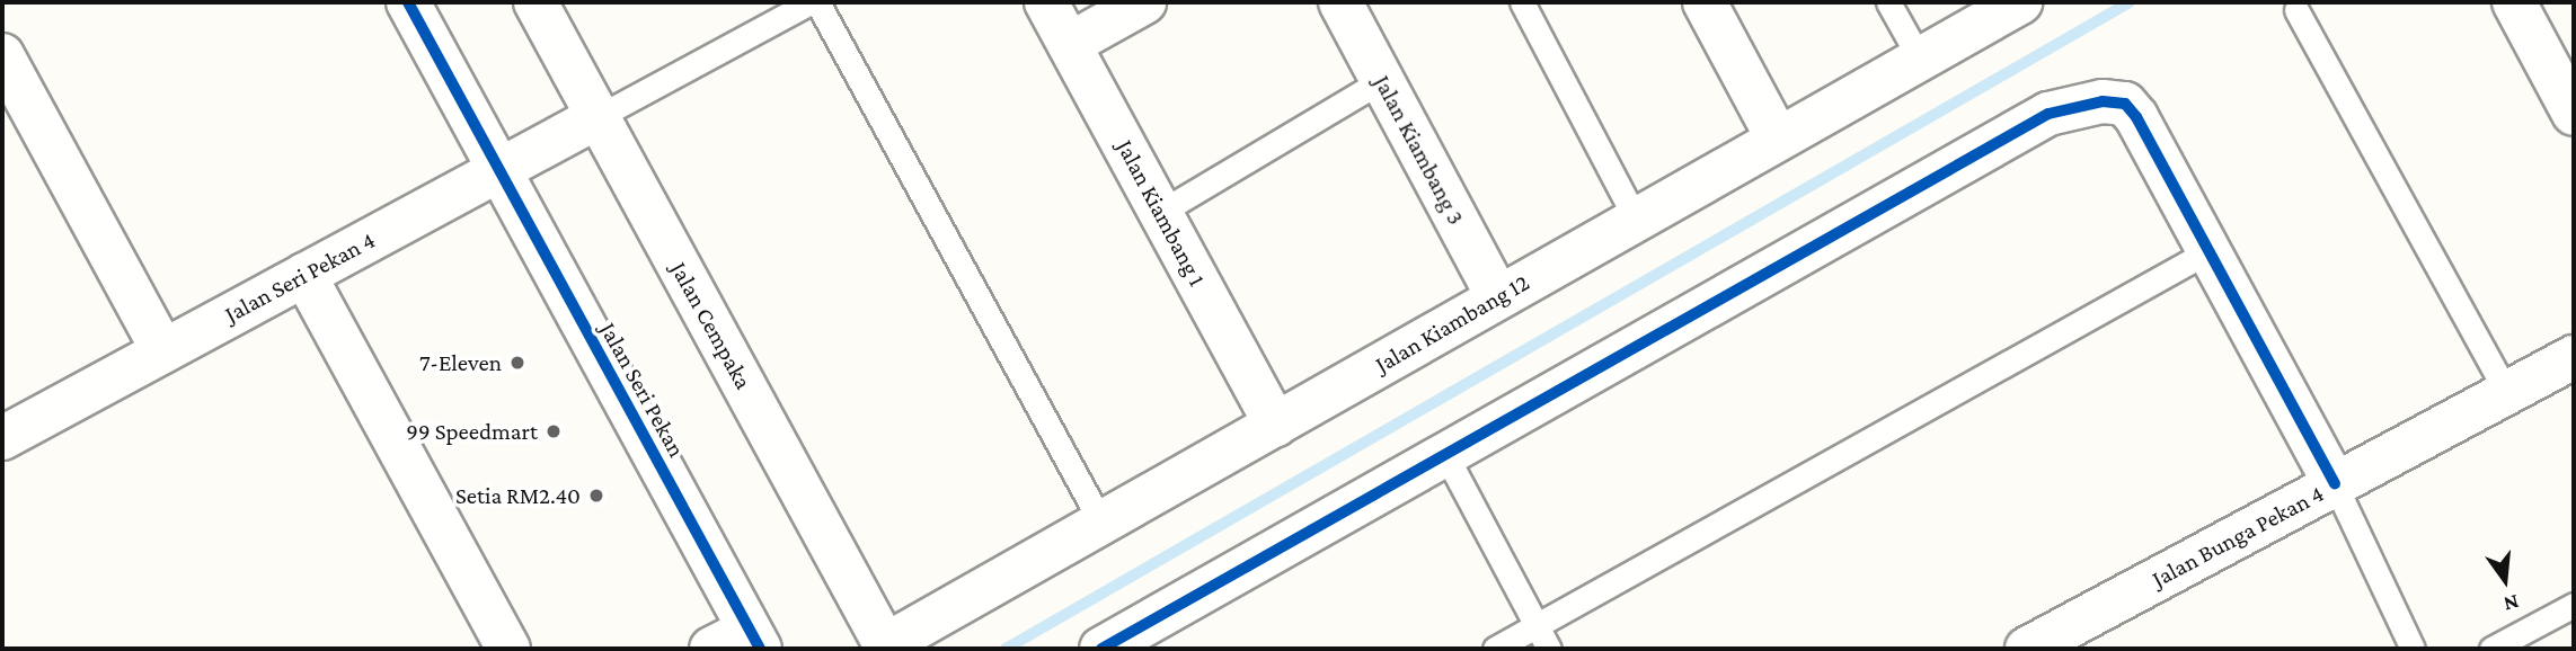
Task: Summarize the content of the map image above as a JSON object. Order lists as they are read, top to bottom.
{
  "streets": {
    "street": [
      "Jalan Kiambang 3",
      "Jalan Kiambang 1",
      "Jalan Seri Pekan 4",
      "Jalan Kiambang 12",
      "Jalan Cempaka",
      "Jalan Seri Pekan",
      "Jalan Bunga Pekan 4"
    ]
  },
  "crossings": [
    ["Jalan Kiambang 3", "Jalan Kiambang 12"],
    ["Jalan Kiambang 1", "Jalan Kiambang 12"],
    ["Jalan Seri Pekan 4", "Jalan Cempaka"],
    ["Jalan Seri Pekan 4", "Jalan Seri Pekan"],
    ["Jalan Kiambang 12", "Jalan Cempaka"]
  ],
  "places": ["7-Eleven", "99 Speedmart", "Setia RM2.40"],
  "north": "bottom"
}
